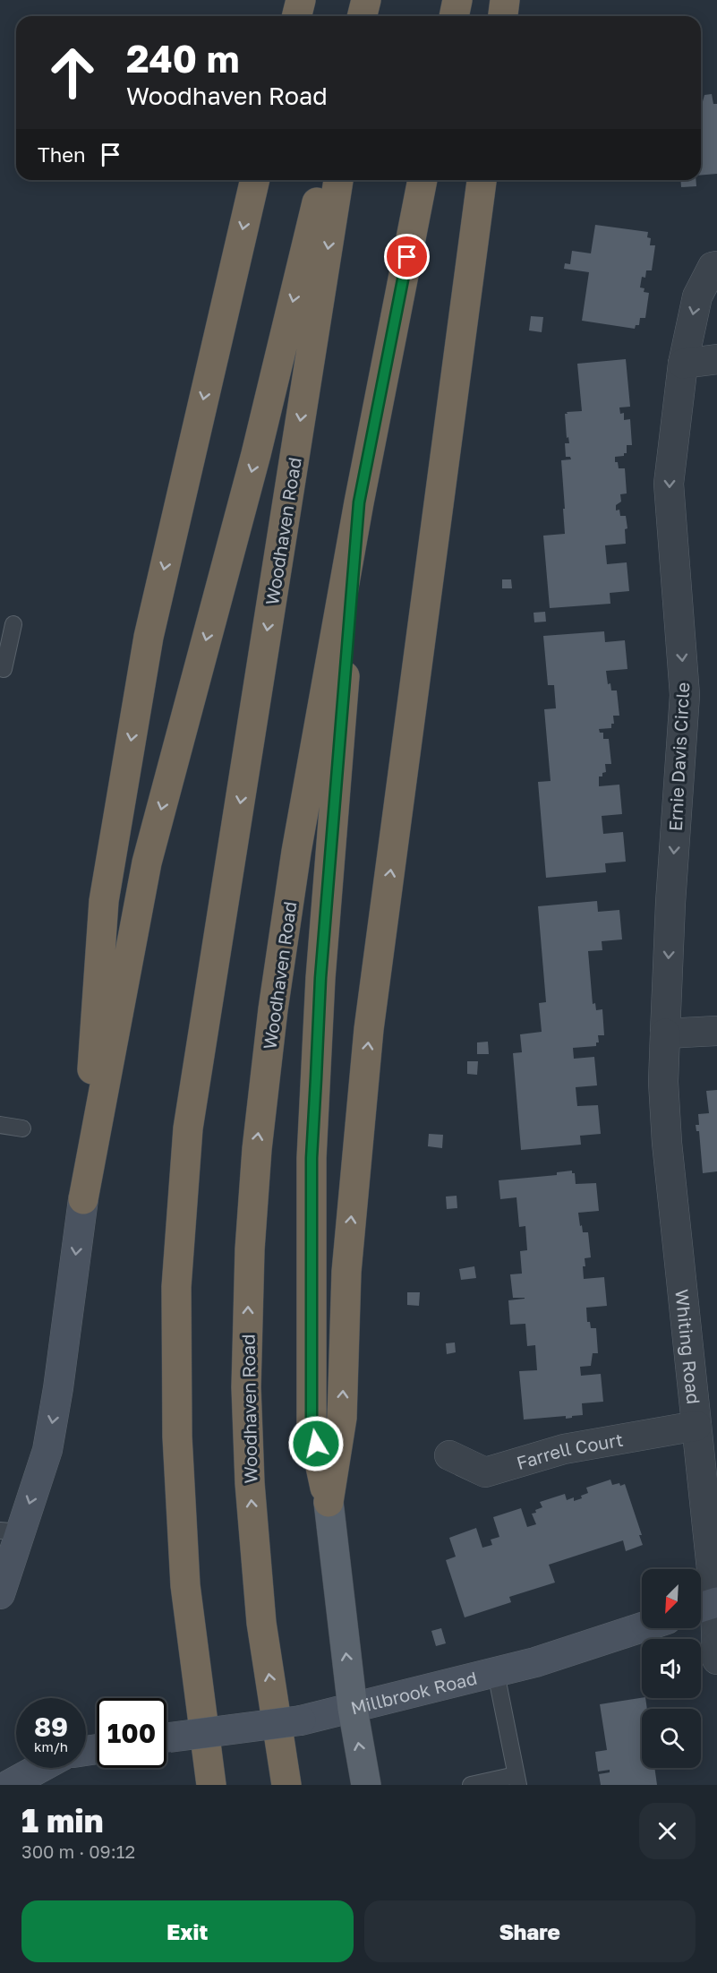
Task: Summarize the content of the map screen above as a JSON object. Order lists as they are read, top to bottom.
{
  "streets": {
    "highway": ["Woodhaven Road"],
    "street": [
      "Ernie Davis Circle",
      "Whiting Road",
      "Farrell Court",
      "Millbrook Road"
    ]
  },
  "crossings": [
    ["Ernie Davis Circle", "Whiting Road"],
    ["Whiting Road", "Farrell Court"]
  ],
  "one_way": ["Ernie Davis Circle"],
  "north": "bottom left",
  "page": {
    "turn": ["240 m", "Woodhaven Road"],
    "then": "Then",
    "speed": "89 km/h",
    "limit": "100",
    "heading": ["1 min", "300 m · 09:12"],
    "buttons": ["Exit", "Share"]
  }
}
